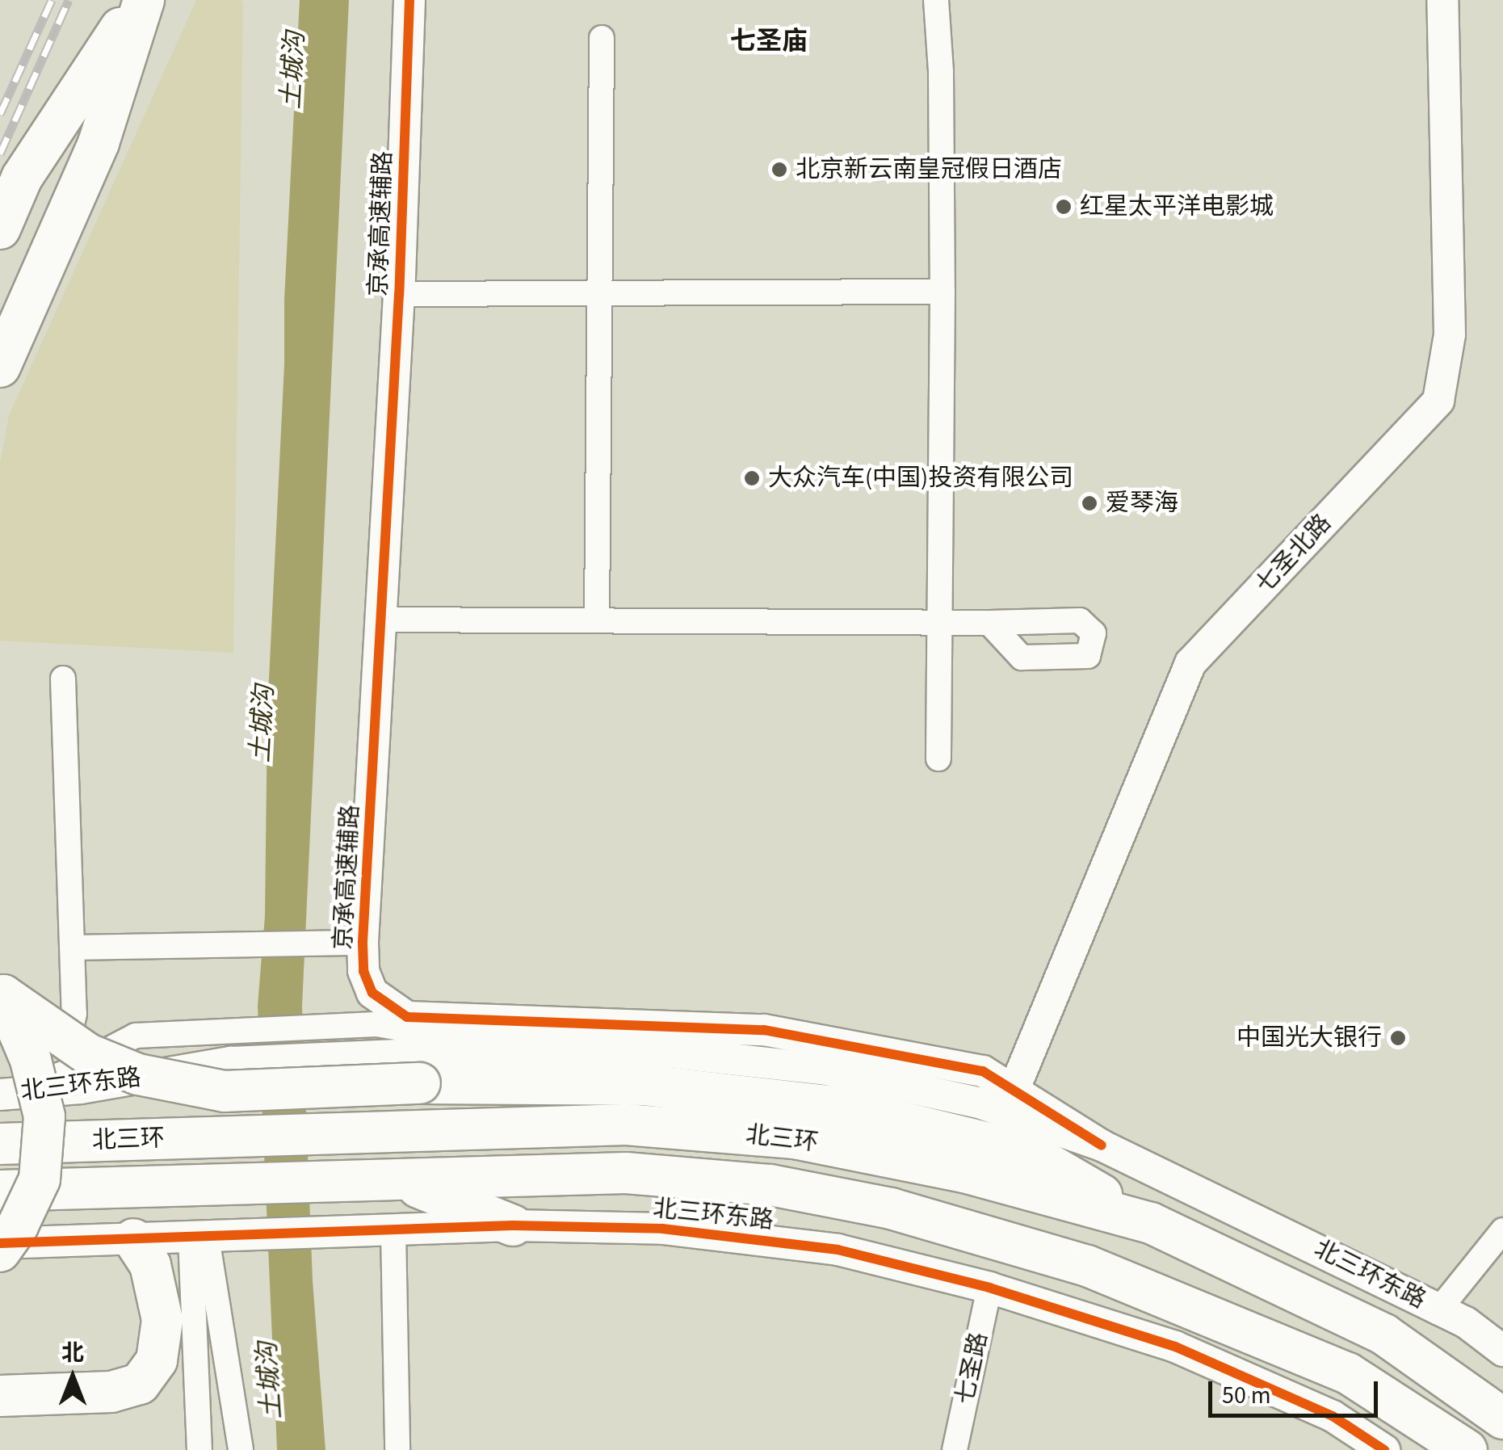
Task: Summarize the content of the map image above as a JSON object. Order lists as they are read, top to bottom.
{
  "streets": {
    "highway": ["北三环"],
    "street": [
      "京承高速辅路",
      "七圣北路",
      "北三环东路",
      "七圣路"
    ]
  },
  "crossings": [
    ["京承高速辅路", "七圣北路"],
    ["京承高速辅路", "北三环东路"],
    ["北三环东路", "七圣路"]
  ],
  "districts": ["七圣庙"],
  "water": ["土城沟"],
  "places": [
    "北京新云南皇冠假日酒店",
    "红星太平洋电影城",
    "大众汽车(中国)投资有限公司",
    "爱琴海",
    "中国光大银行"
  ],
  "scale_bar": "50 m",
  "north": "top"
}
